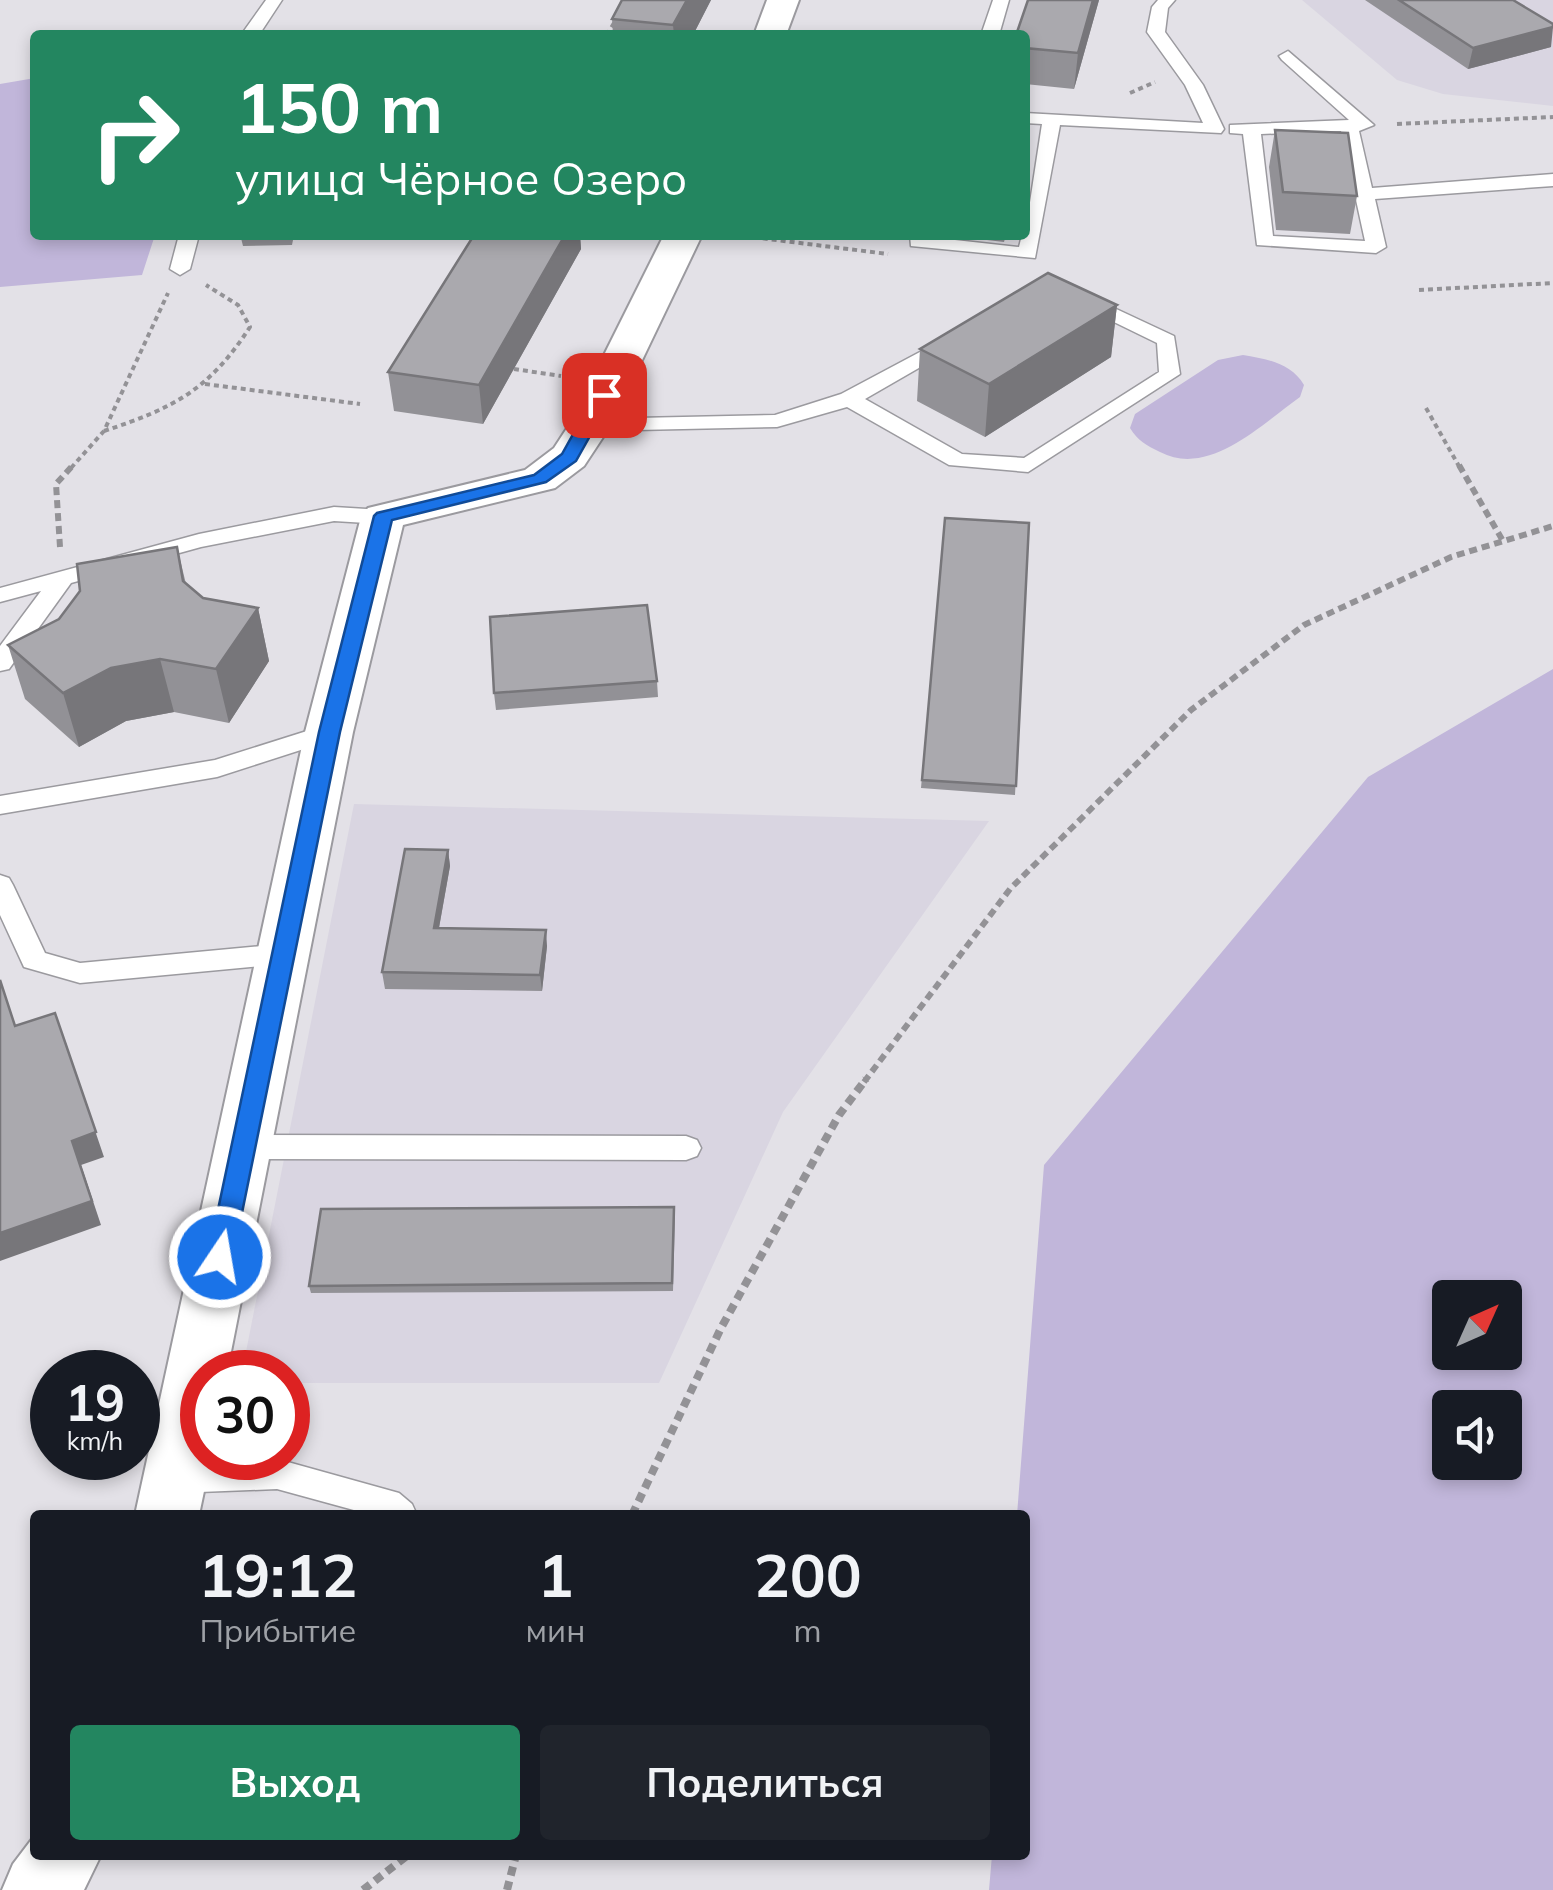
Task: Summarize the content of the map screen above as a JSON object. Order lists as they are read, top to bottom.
{
  "north": "top right",
  "page": {
    "turn": ["150 m", "улица Чёрное Озеро"],
    "speed": "19 km/h",
    "limit": "30",
    "eta": [
      "19:12",
      "Прибытие",
      "1",
      "мин",
      "200",
      "m"
    ],
    "buttons": ["Выход", "Поделиться"]
  }
}
